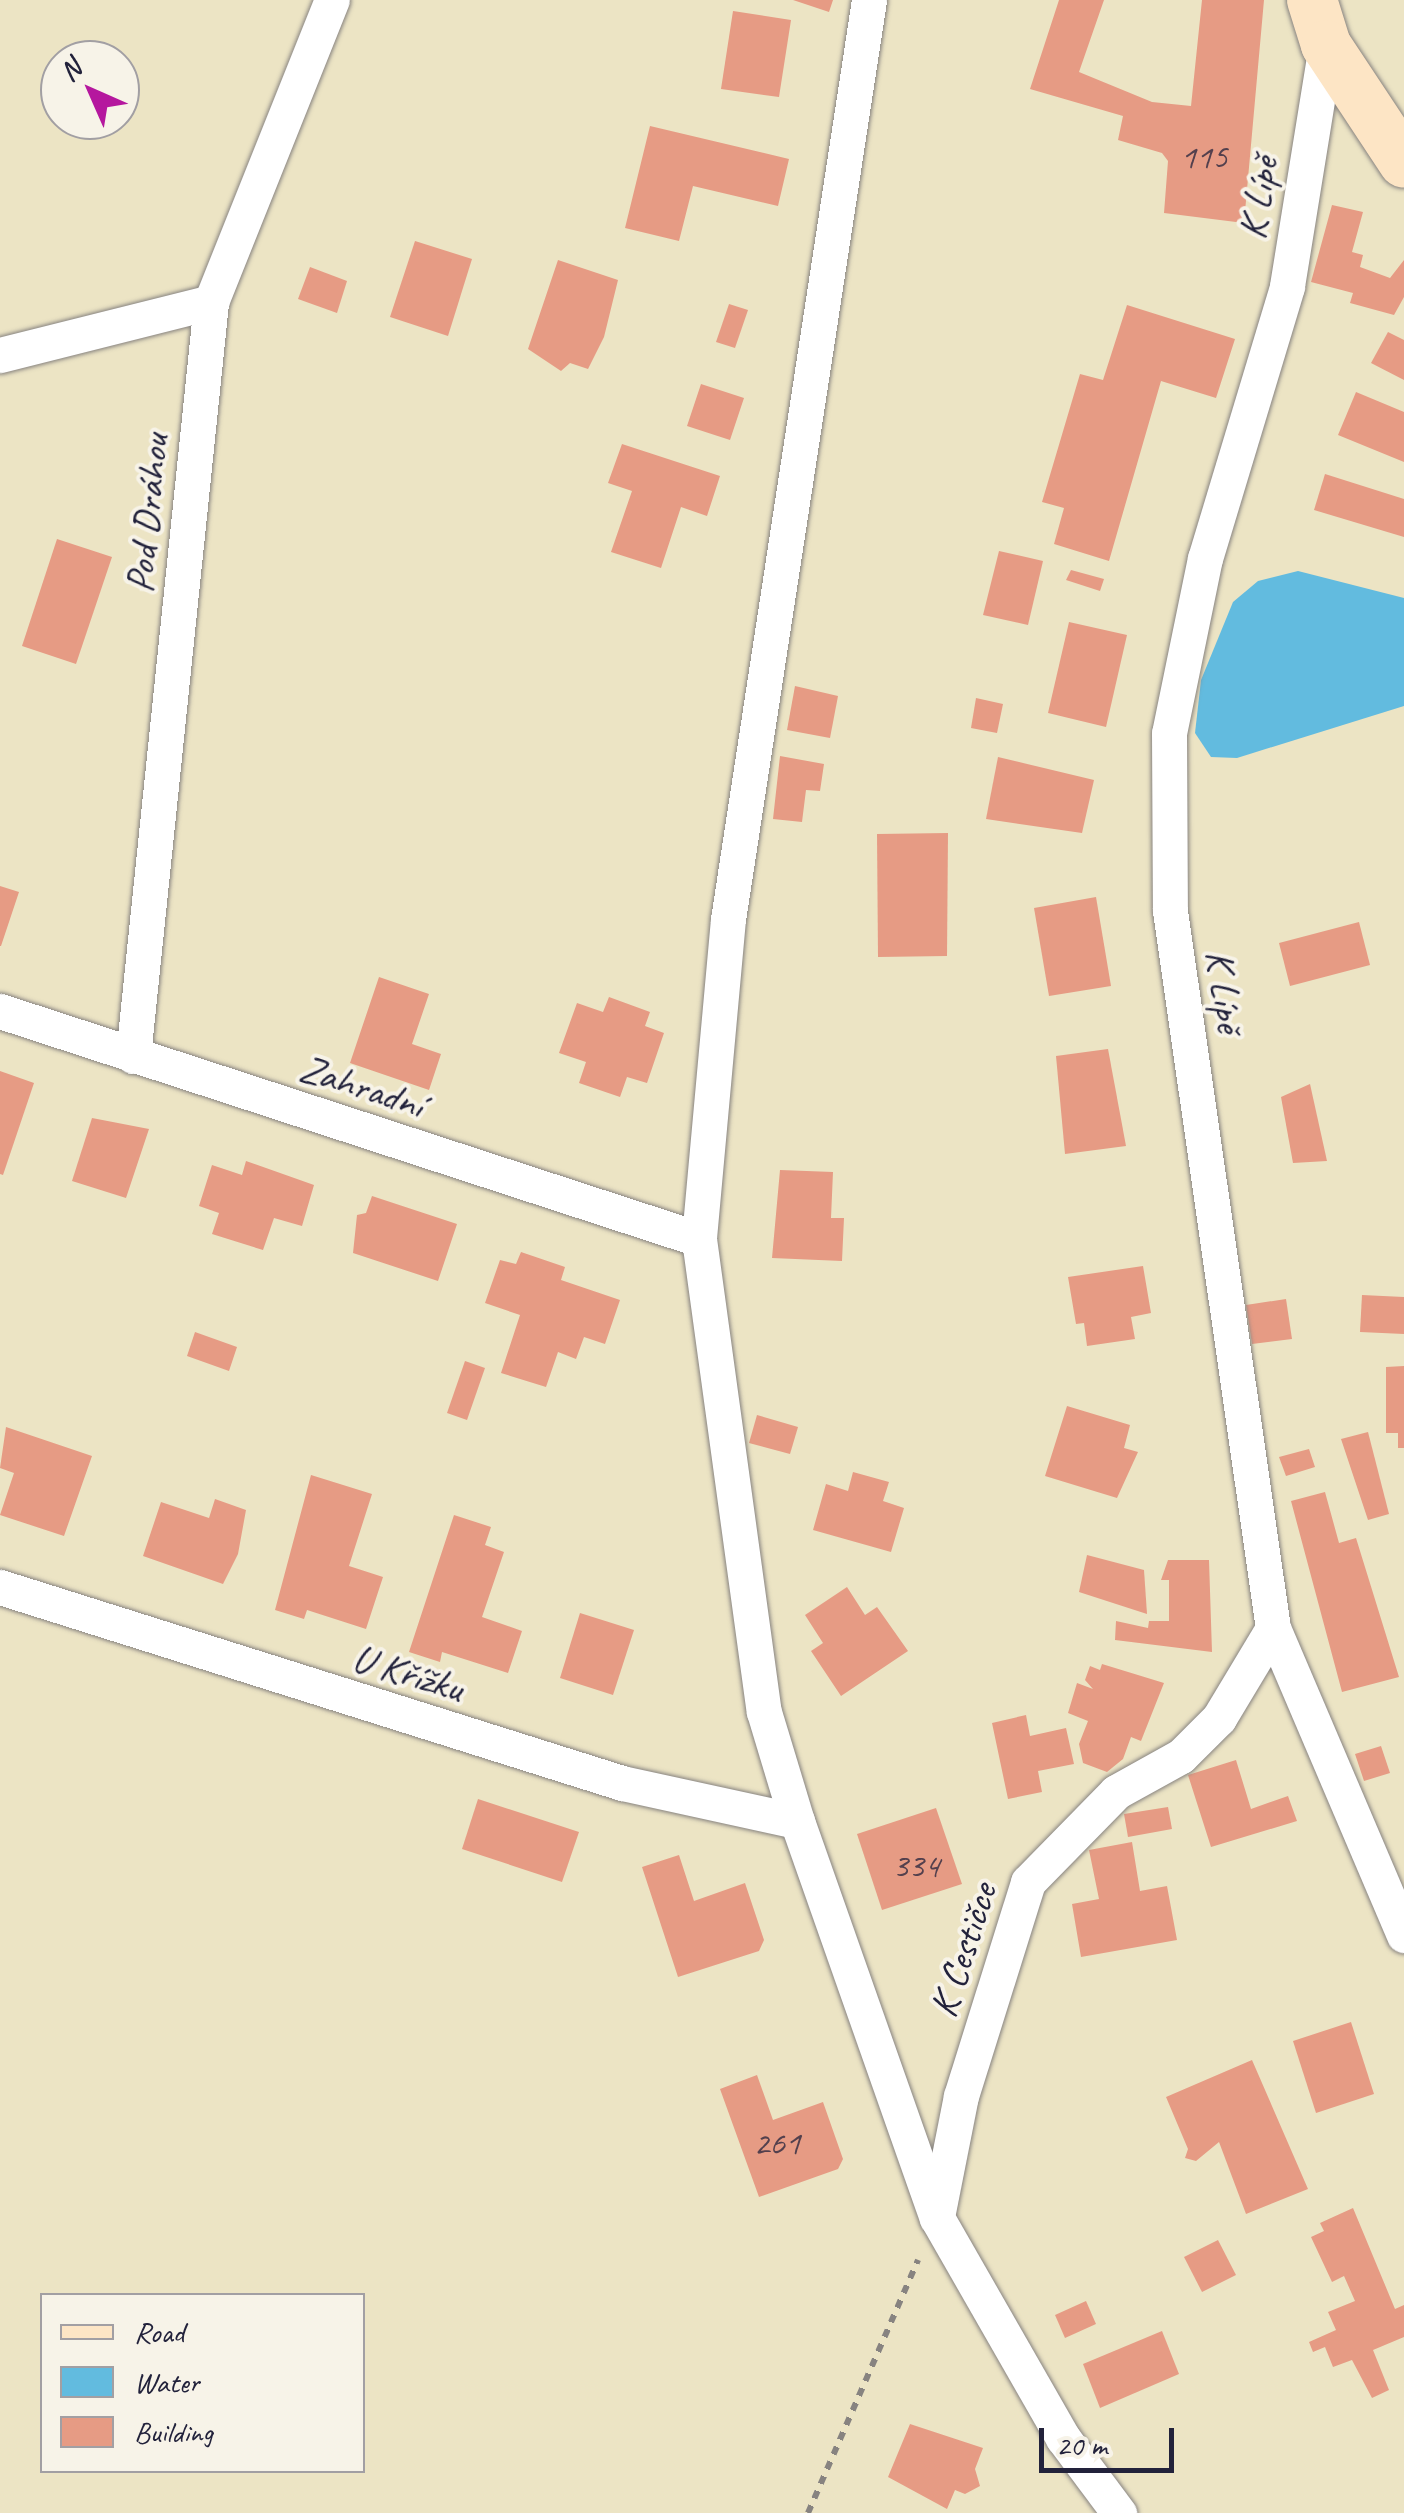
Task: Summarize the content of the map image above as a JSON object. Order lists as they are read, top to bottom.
{
  "streets": {
    "street": [
      "K Lípě",
      "Pod Dráhou",
      "Zahradní",
      "U Křížku",
      "K Cestičce"
    ]
  },
  "crossings": [
    ["K Lípě", "K Cestičce"],
    ["Pod Dráhou", "Zahradní"]
  ],
  "house_numbers": ["115", "334", "261"],
  "legend": ["Road", "Water", "Building"],
  "scale_bar": "20 m",
  "north": "top left"
}
